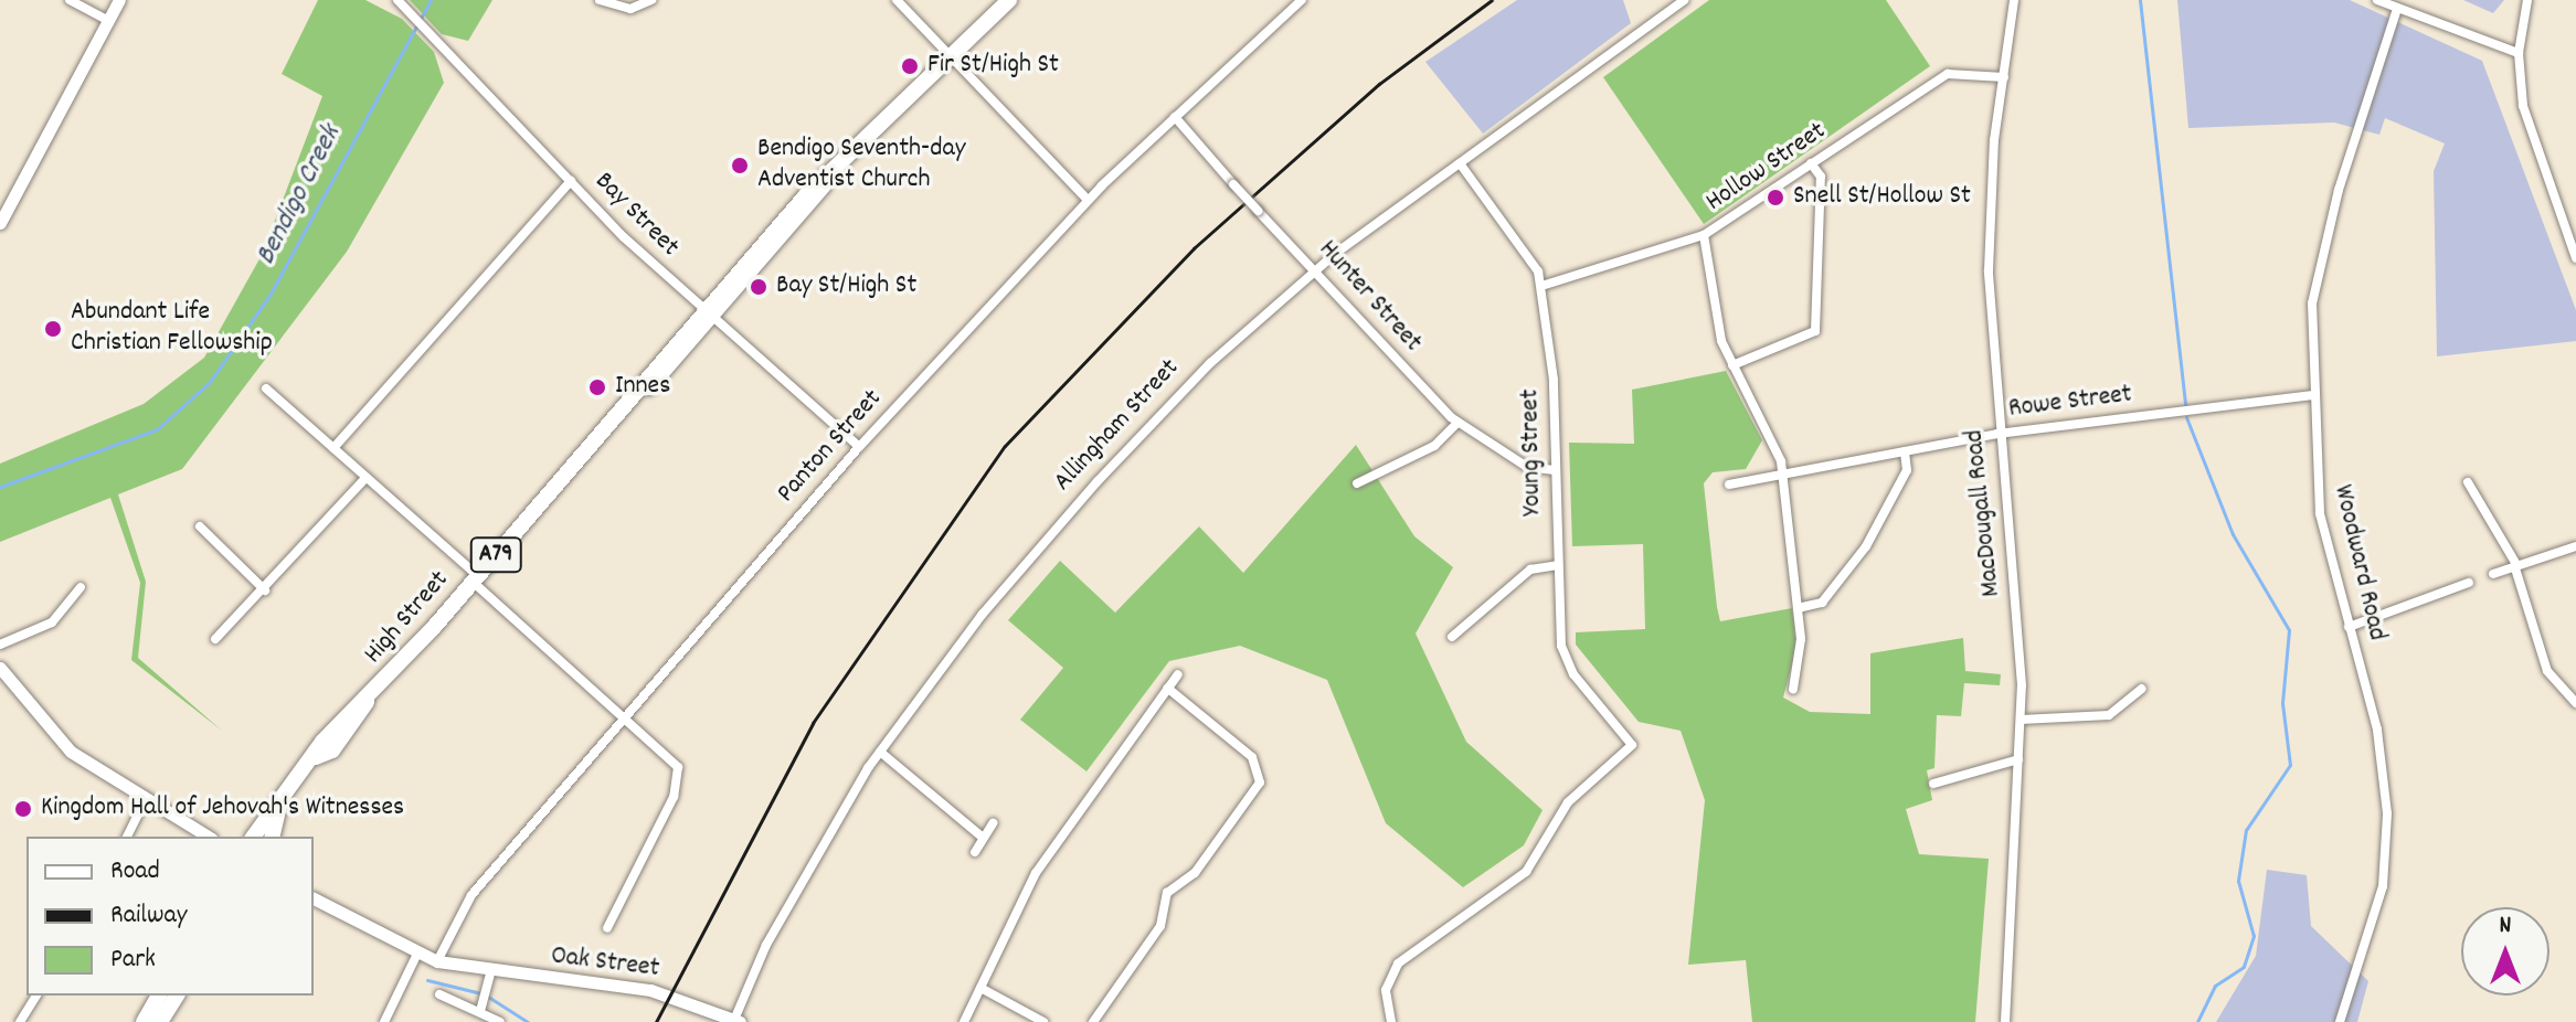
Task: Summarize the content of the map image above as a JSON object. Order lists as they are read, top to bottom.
{
  "streets": {
    "highway": ["A79", "High Street"],
    "main road": ["Oak Street"],
    "street": [
      "Hollow Street",
      "Bay Street",
      "Hunter Street",
      "Rowe Street",
      "Allingham Street",
      "Panton Street",
      "Young Street",
      "MacDougall Road",
      "Woodward Road"
    ]
  },
  "crossings": [
    ["Hollow Street", "Young Street"],
    ["Hollow Street", "MacDougall Road"],
    ["Bay Street", "Panton Street"],
    ["Bay Street", "High Street"],
    ["Hunter Street", "Allingham Street"],
    ["Hunter Street", "Panton Street"],
    ["Hunter Street", "Young Street"],
    ["Rowe Street", "MacDougall Road"],
    ["Rowe Street", "Woodward Road"],
    ["Allingham Street", "Young Street"],
    ["Allingham Street", "Oak Street"],
    ["Panton Street", "Oak Street"]
  ],
  "water": ["Bendigo Creek"],
  "places": [
    "Fir St/High St",
    "Bendigo Seventh-day Adventist Church",
    "Snell St/Hollow St",
    "Bay St/High St",
    "Abundant Life Christian Fellowship",
    "Innes",
    "Kingdom Hall of Jehovah's Witnesses"
  ],
  "legend": ["Road", "Railway", "Park"],
  "north": "top"
}
